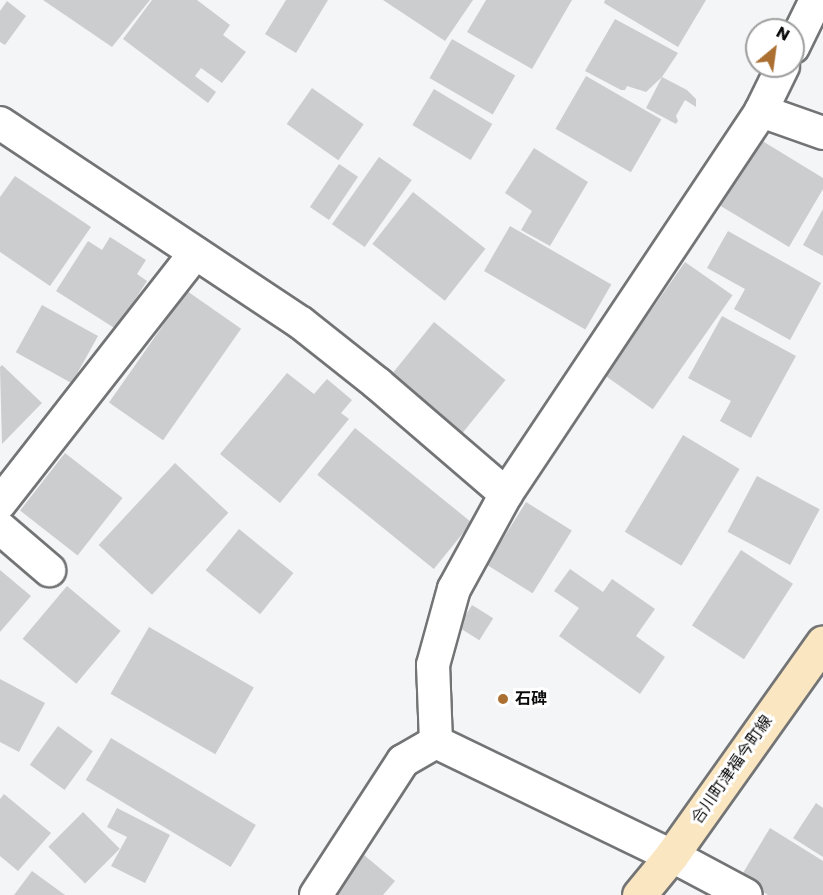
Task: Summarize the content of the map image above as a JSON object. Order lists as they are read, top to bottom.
{
  "streets": {
    "street": ["合川町津福今町線"]
  },
  "places": ["石碑"],
  "north": "top right"
}
